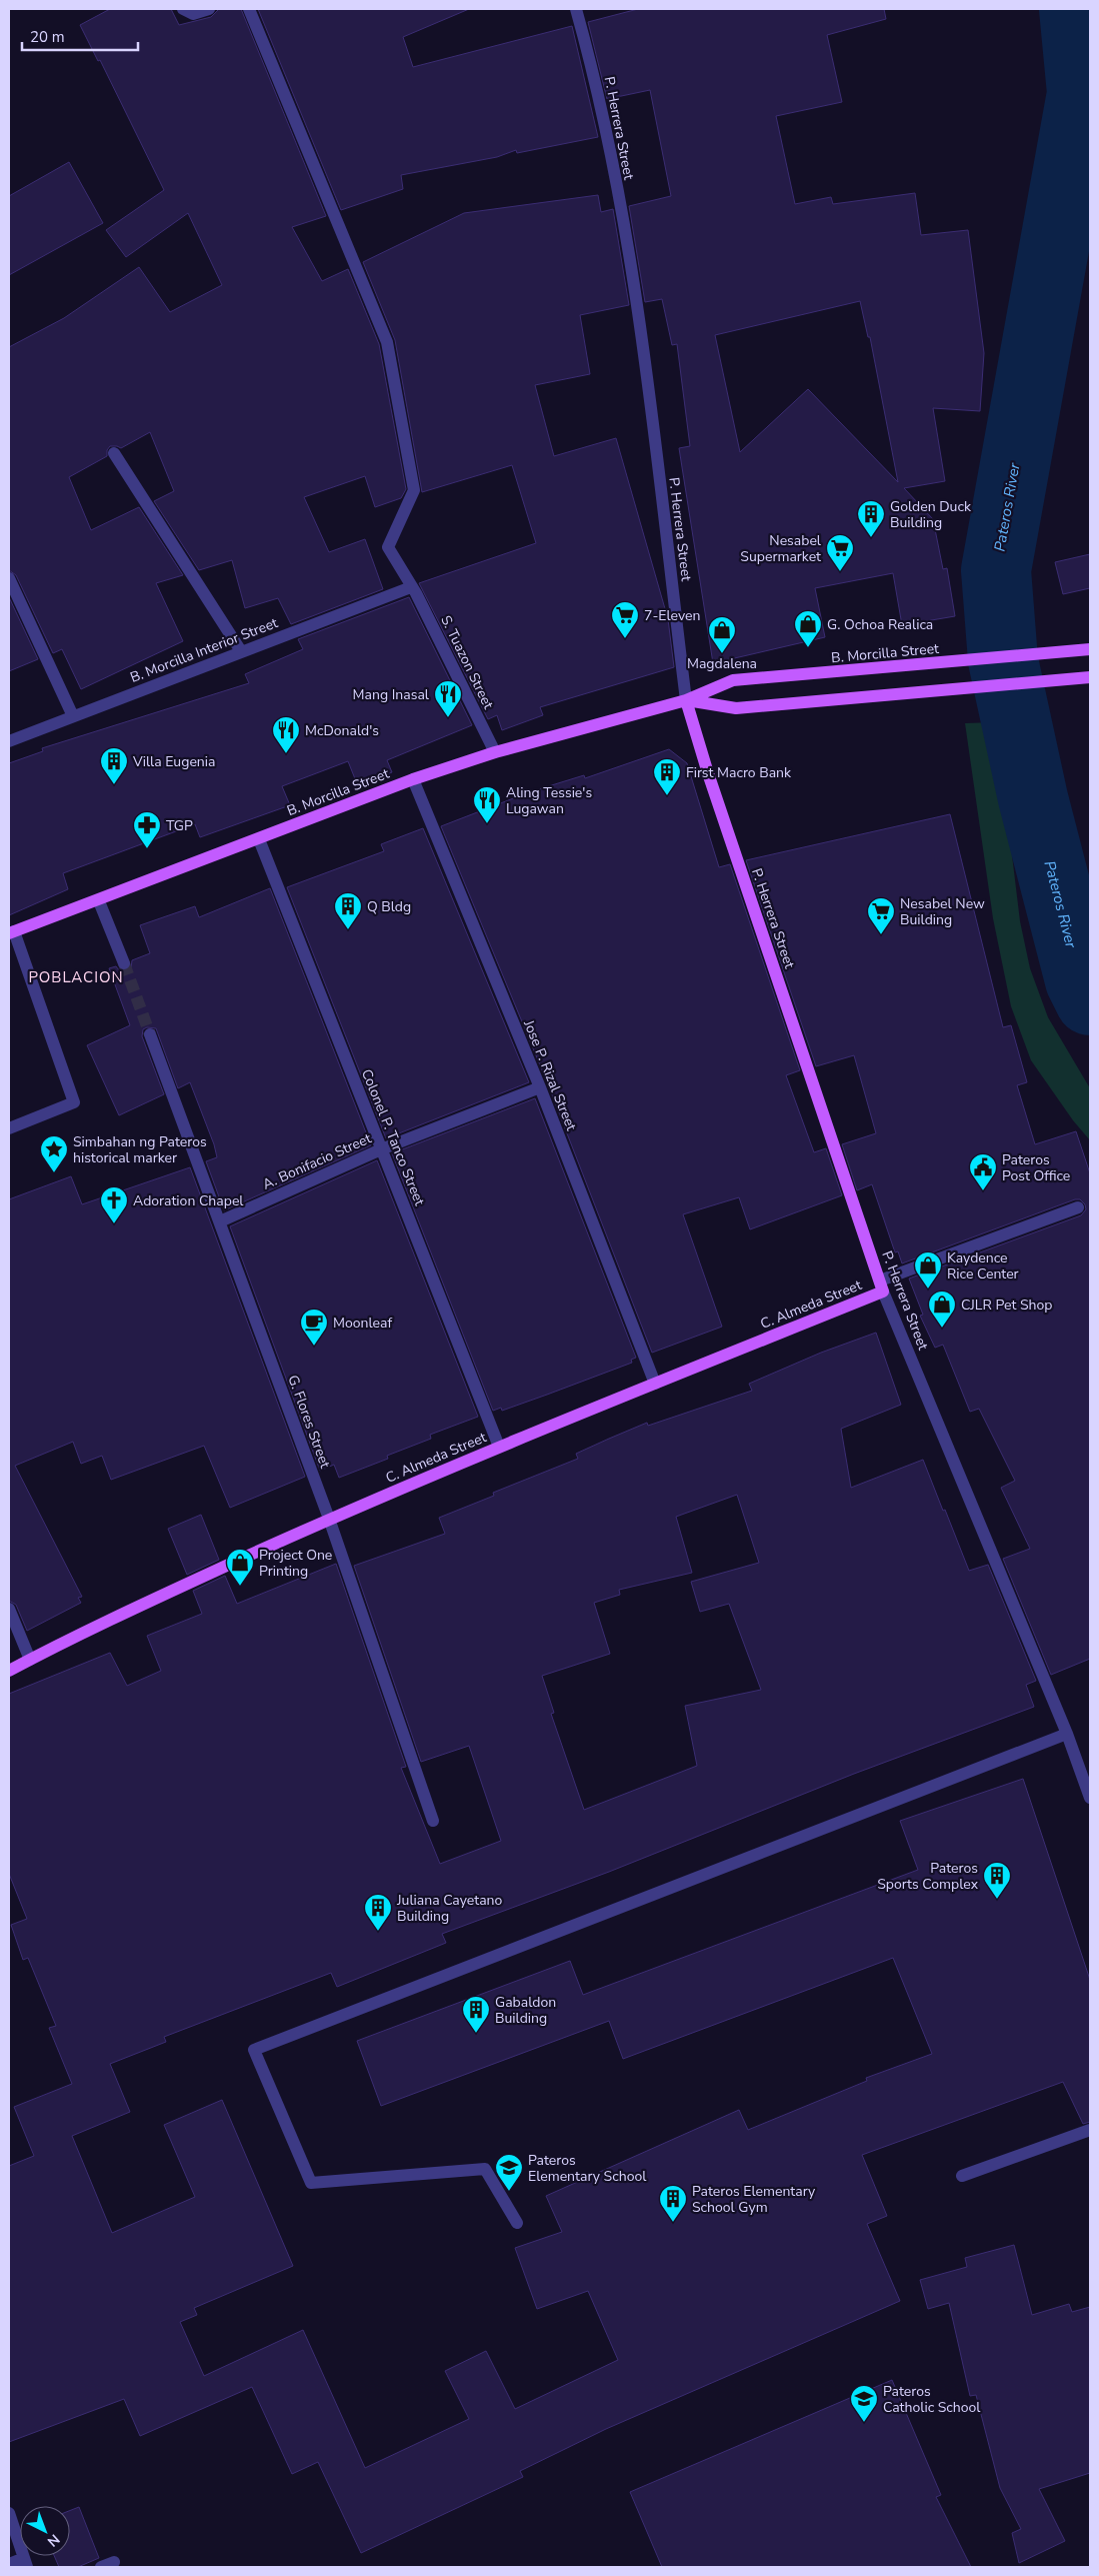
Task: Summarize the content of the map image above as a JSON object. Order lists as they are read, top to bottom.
{
  "streets": {
    "main road": ["P. Herrera Street", "B. Morcilla Street", "C. Almeda Street"],
    "street": [
      "B. Morcilla Interior Street",
      "S. Tuazon Street",
      "Jose P. Rizal Street",
      "Colonel P. Tanco Street",
      "A. Bonifacio Street",
      "G. Flores Street"
    ]
  },
  "crossings": [
    ["P. Herrera Street", "B. Morcilla Street"],
    ["P. Herrera Street", "C. Almeda Street"],
    ["B. Morcilla Interior Street", "S. Tuazon Street"],
    ["B. Morcilla Street", "S. Tuazon Street"],
    ["B. Morcilla Street", "Jose P. Rizal Street"],
    ["B. Morcilla Street", "Colonel P. Tanco Street"],
    ["Jose P. Rizal Street", "A. Bonifacio Street"],
    ["Jose P. Rizal Street", "C. Almeda Street"],
    ["Colonel P. Tanco Street", "A. Bonifacio Street"],
    ["Colonel P. Tanco Street", "C. Almeda Street"],
    ["A. Bonifacio Street", "G. Flores Street"],
    ["C. Almeda Street", "G. Flores Street"]
  ],
  "districts": ["POBLACION"],
  "water": ["Pateros River"],
  "places": {
    "building": [
      "Golden Duck Building",
      "Villa Eugenia",
      "First Macro Bank",
      "Q Bldg",
      "Pateros Sports Complex",
      "Juliana Cayetano Building",
      "Gabaldon Building",
      "Pateros Elementary School Gym"
    ],
    "supermarket": ["Nesabel Supermarket", "7-Eleven", "Nesabel New Building"],
    "shop": [
      "G. Ochoa Realica",
      "Magdalena",
      "Kaydence Rice Center",
      "CJLR Pet Shop",
      "Project One Printing"
    ],
    "restaurant": ["Mang Inasal", "McDonald's", "Aling Tessie's Lugawan"],
    "pharmacy": ["TGP"],
    "place": ["Simbahan ng Pateros historical marker"],
    "public building": ["Pateros Post Office"],
    "church": ["Adoration Chapel"],
    "cafe": ["Moonleaf"],
    "school or university": ["Pateros Elementary School", "Pateros Catholic School"]
  },
  "scale_bar": "20 m",
  "north": "bottom right"
}
